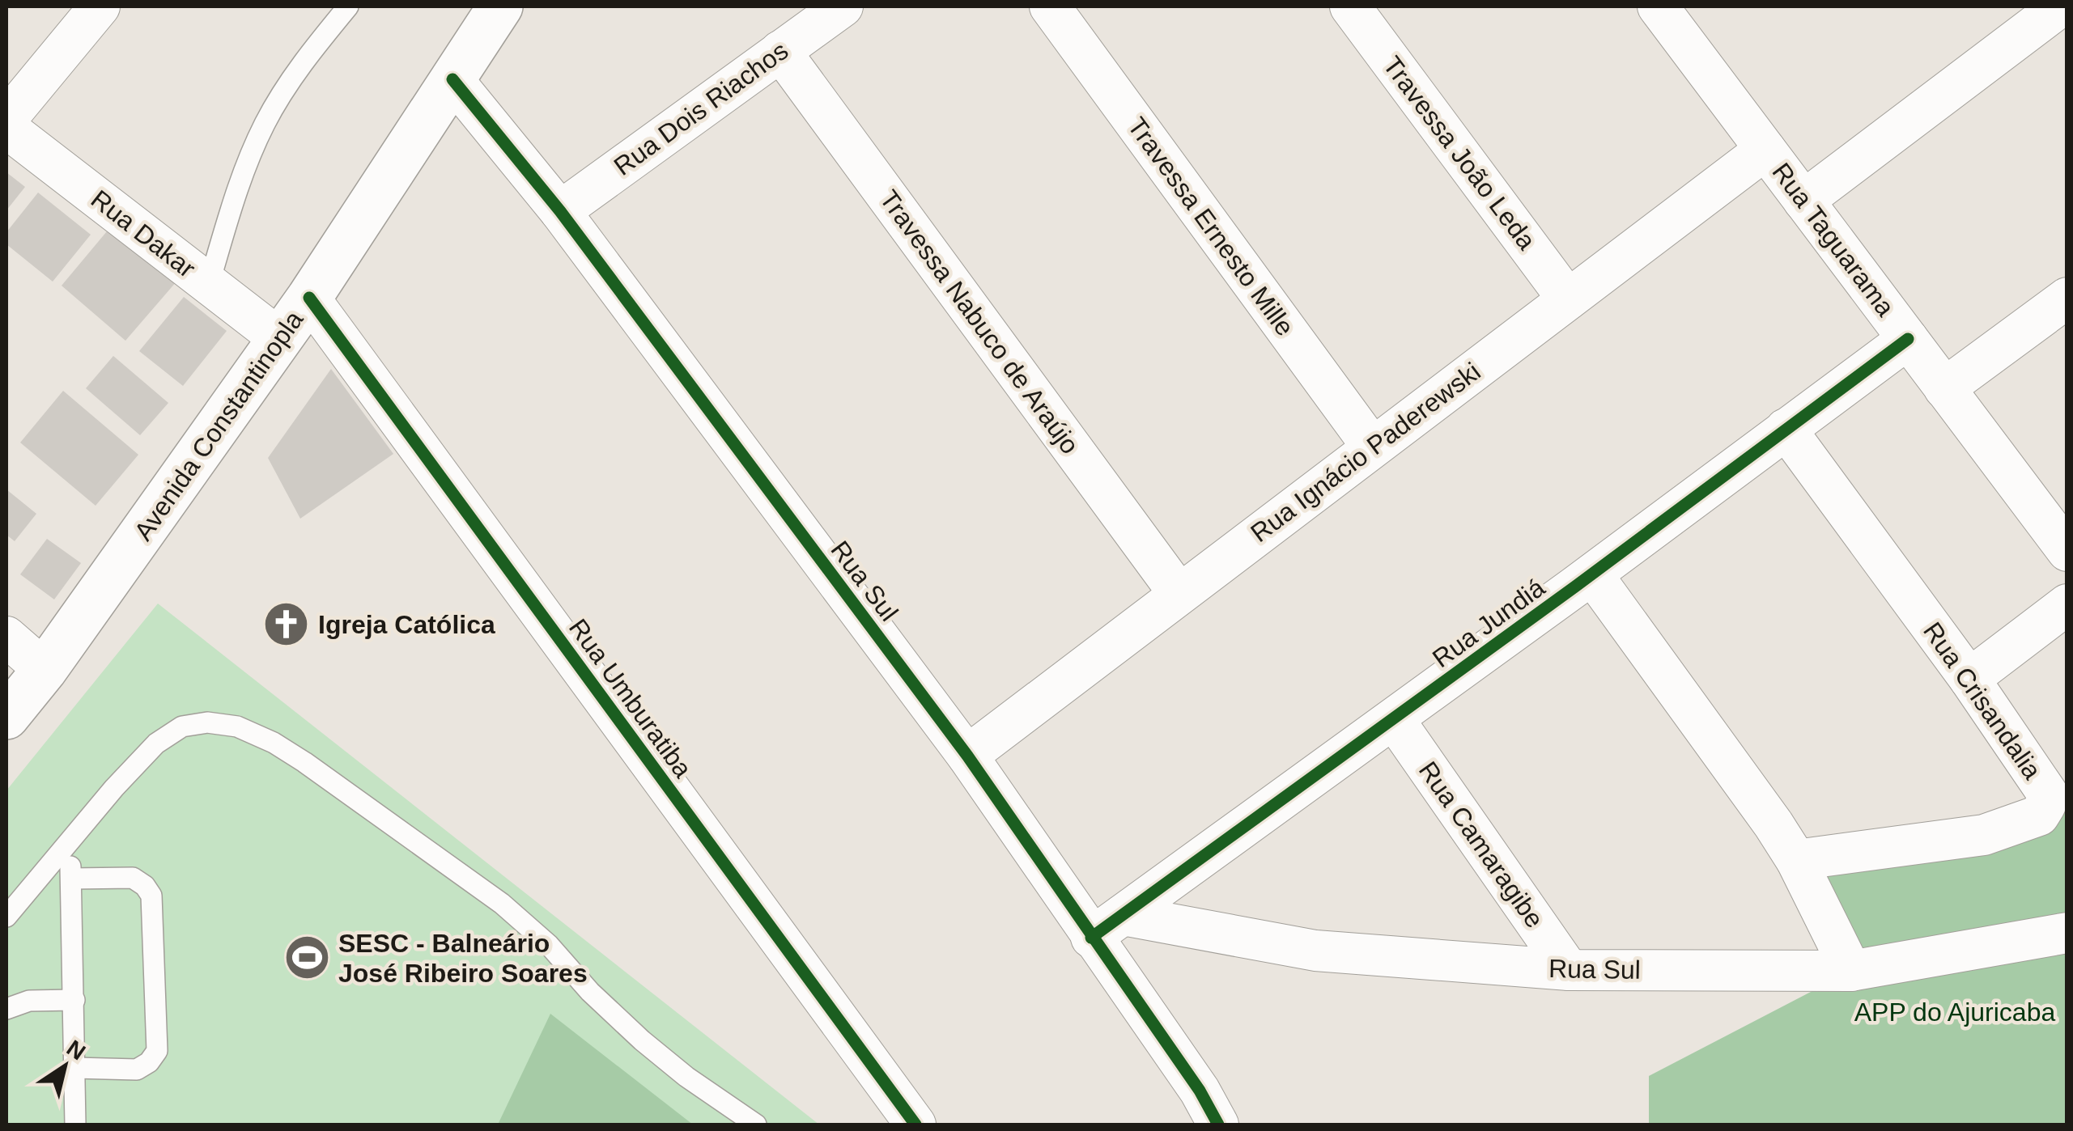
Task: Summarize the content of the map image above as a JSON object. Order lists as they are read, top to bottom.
{
  "streets": {
    "street": [
      "Rua Dois Riachos",
      "Travessa João Leda",
      "Travessa Ernesto Mille",
      "Rua Dakar",
      "Rua Taguarama",
      "Travessa Nabuco de Araújo",
      "Avenida Constantinopla",
      "Rua Ignácio Paderewski",
      "Rua Sul",
      "Rua Jundiá",
      "Rua Umburatiba",
      "Rua Crisandalia",
      "Rua Camaragibe"
    ]
  },
  "crossings": [
    ["Rua Dois Riachos", "Travessa Nabuco de Araújo"],
    ["Rua Dois Riachos", "Rua Sul"],
    ["Travessa João Leda", "Rua Ignácio Paderewski"],
    ["Travessa Ernesto Mille", "Rua Ignácio Paderewski"],
    ["Rua Dakar", "Avenida Constantinopla"],
    ["Rua Taguarama", "Rua Ignácio Paderewski"],
    ["Rua Taguarama", "Rua Jundiá"],
    ["Travessa Nabuco de Araújo", "Rua Ignácio Paderewski"],
    ["Avenida Constantinopla", "Rua Sul"],
    ["Avenida Constantinopla", "Rua Umburatiba"],
    ["Rua Ignácio Paderewski", "Rua Sul"],
    ["Rua Sul", "Rua Jundiá"],
    ["Rua Sul", "Rua Camaragibe"],
    ["Rua Jundiá", "Rua Crisandalia"],
    ["Rua Jundiá", "Rua Camaragibe"]
  ],
  "parks": ["APP do Ajuricaba"],
  "places": {
    "church": ["Igreja Católica"],
    "sports": ["SESC - Balneário José Ribeiro Soares"]
  },
  "north": "top right"
}
